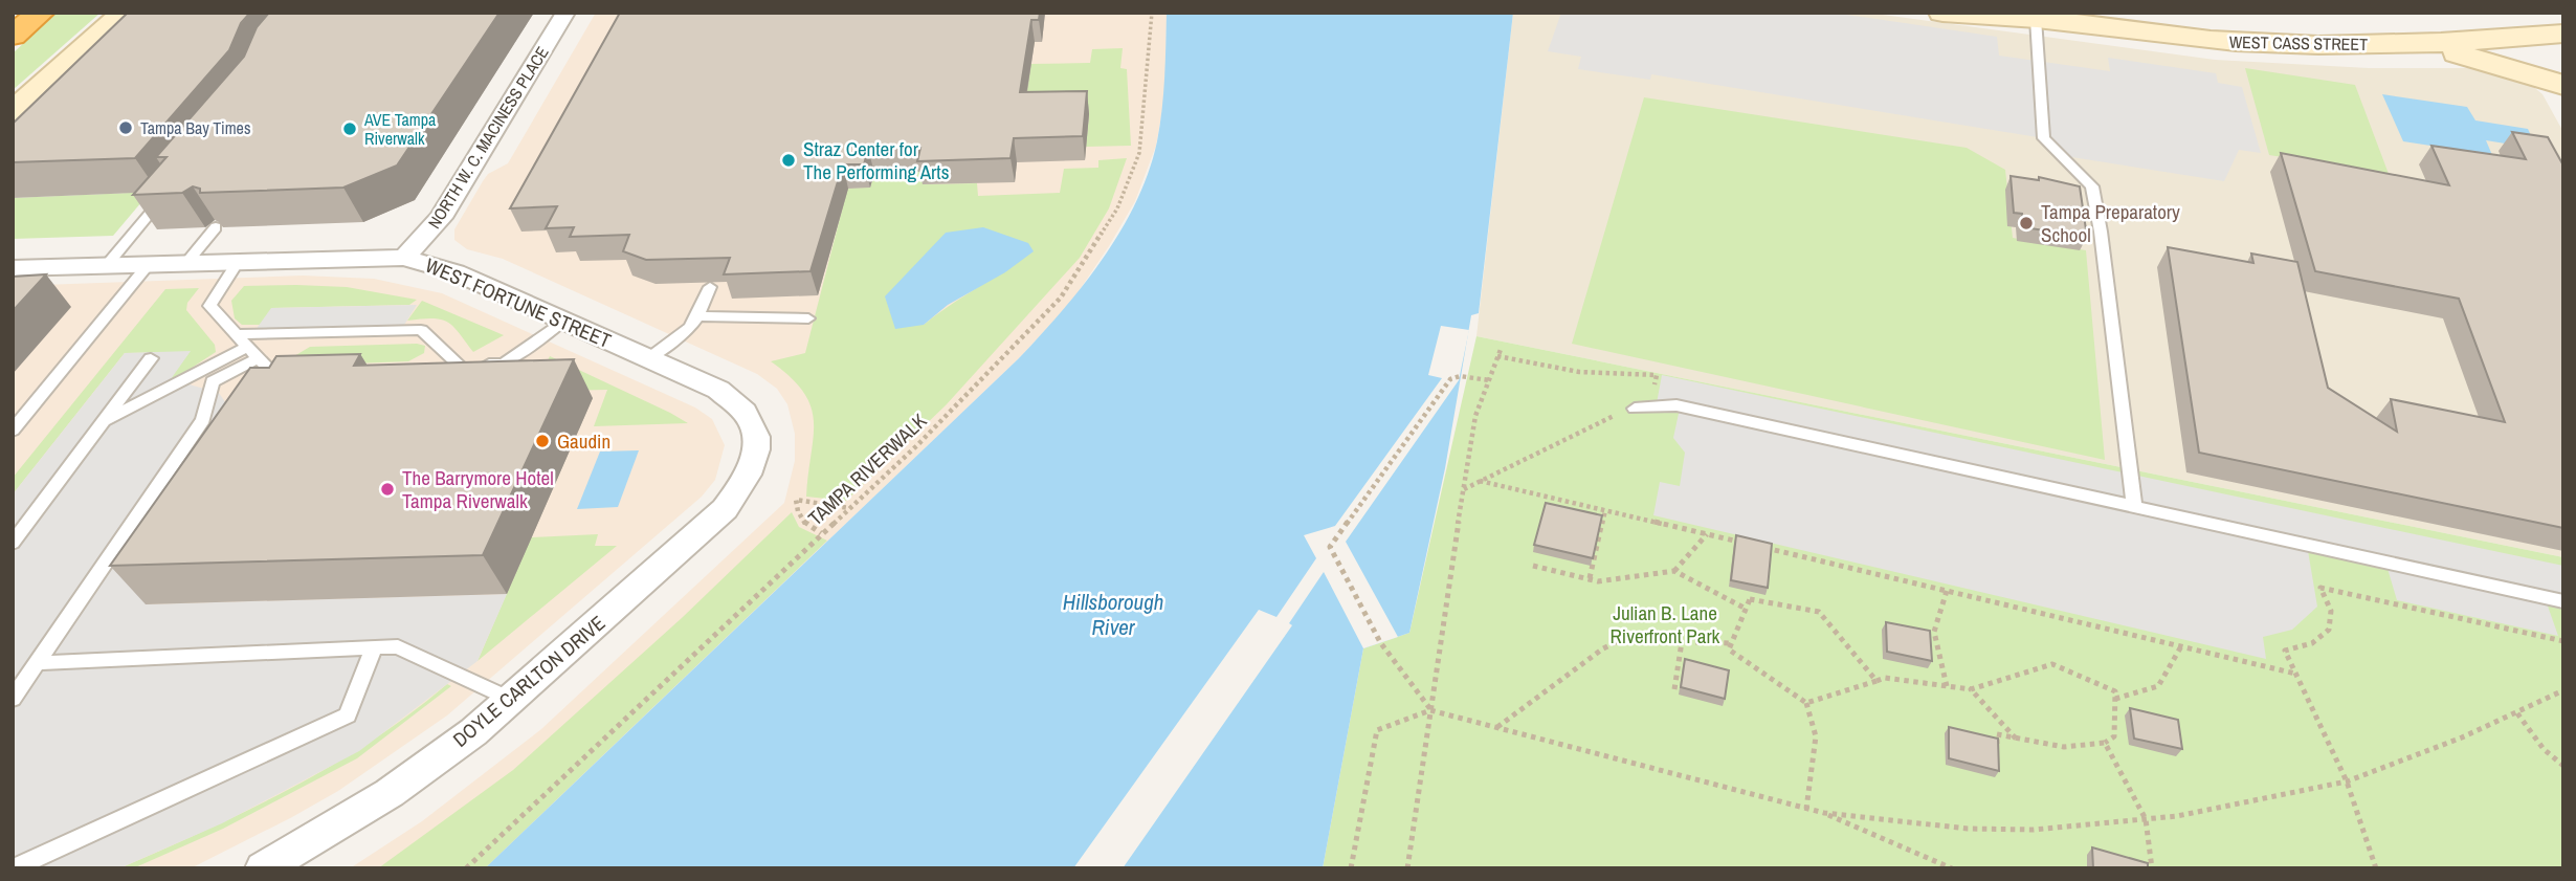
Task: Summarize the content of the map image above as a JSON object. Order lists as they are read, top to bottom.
{
  "streets": {
    "street": [
      "WEST CASS STREET",
      "NORTH W. C. MACINESS PLACE",
      "WEST FORTUNE STREET",
      "DOYLE CARLTON DRIVE"
    ],
    "path": ["TAMPA RIVERWALK"]
  },
  "crossings": [
    ["NORTH W. C. MACINESS PLACE", "WEST FORTUNE STREET"],
    ["WEST FORTUNE STREET", "DOYLE CARLTON DRIVE"]
  ],
  "water": ["Hillsborough River"],
  "parks": ["Julian B. Lane Riverfront Park"],
  "places": [
    "Tampa Bay Times",
    "AVE Tampa Riverwalk",
    "Straz Center for The Performing Arts",
    "Tampa Preparatory School",
    "Gaudin",
    "The Barrymore Hotel Tampa Riverwalk"
  ]
}
